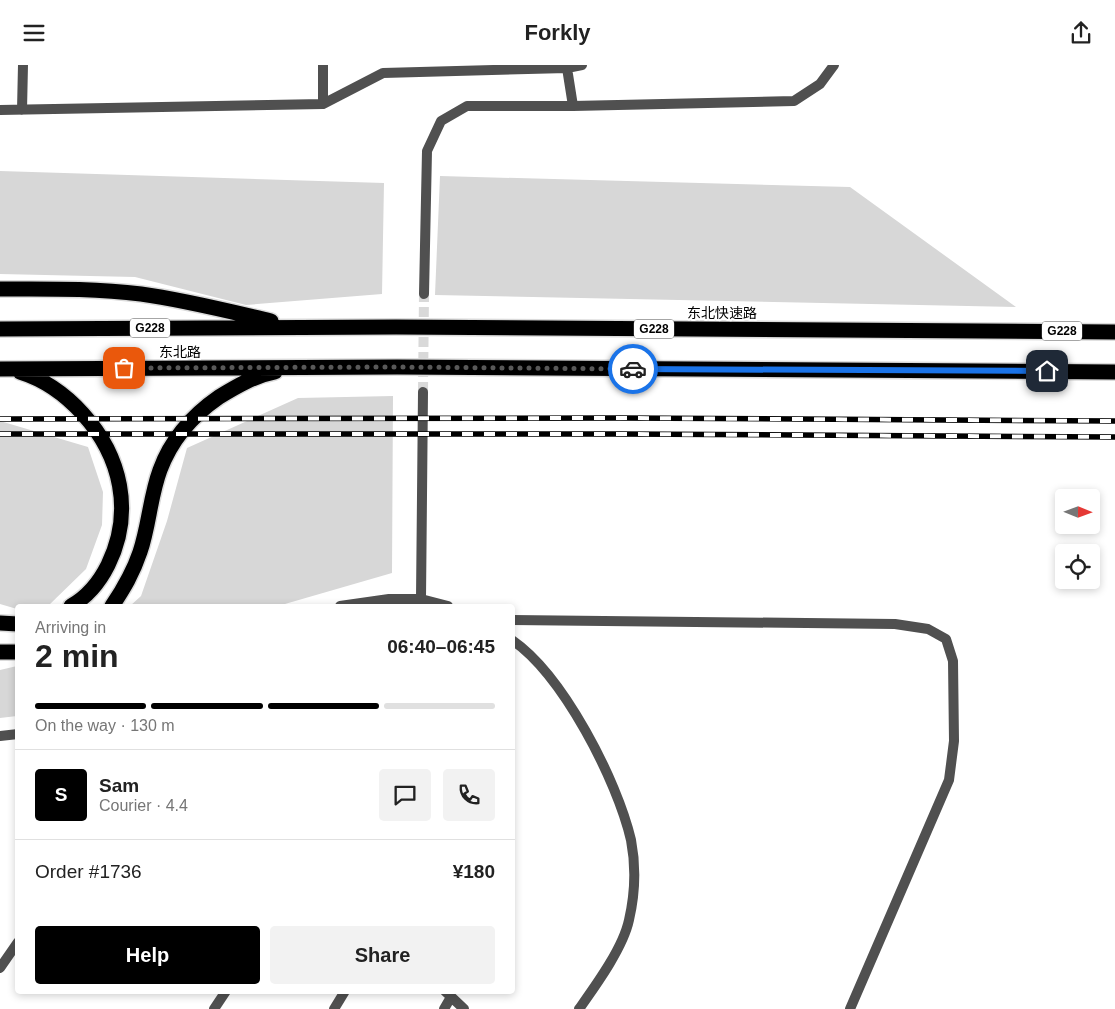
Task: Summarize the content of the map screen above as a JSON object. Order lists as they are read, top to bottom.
{
  "streets": {
    "highway": ["东北快速路", "G228", "东北路"]
  },
  "crossings": [
    ["东北快速路", "东北路"]
  ],
  "north": "right",
  "page": {
    "header": "Forkly",
    "heading": ["2 min", "Arriving in", "06:40–06:45"],
    "panel": [
      "Sam",
      "Courier · 4.4",
      "Order #1736",
      "¥180"
    ],
    "bar": "On the way · 130 m",
    "round": "S",
    "buttons": ["Help", "Share"]
  }
}
